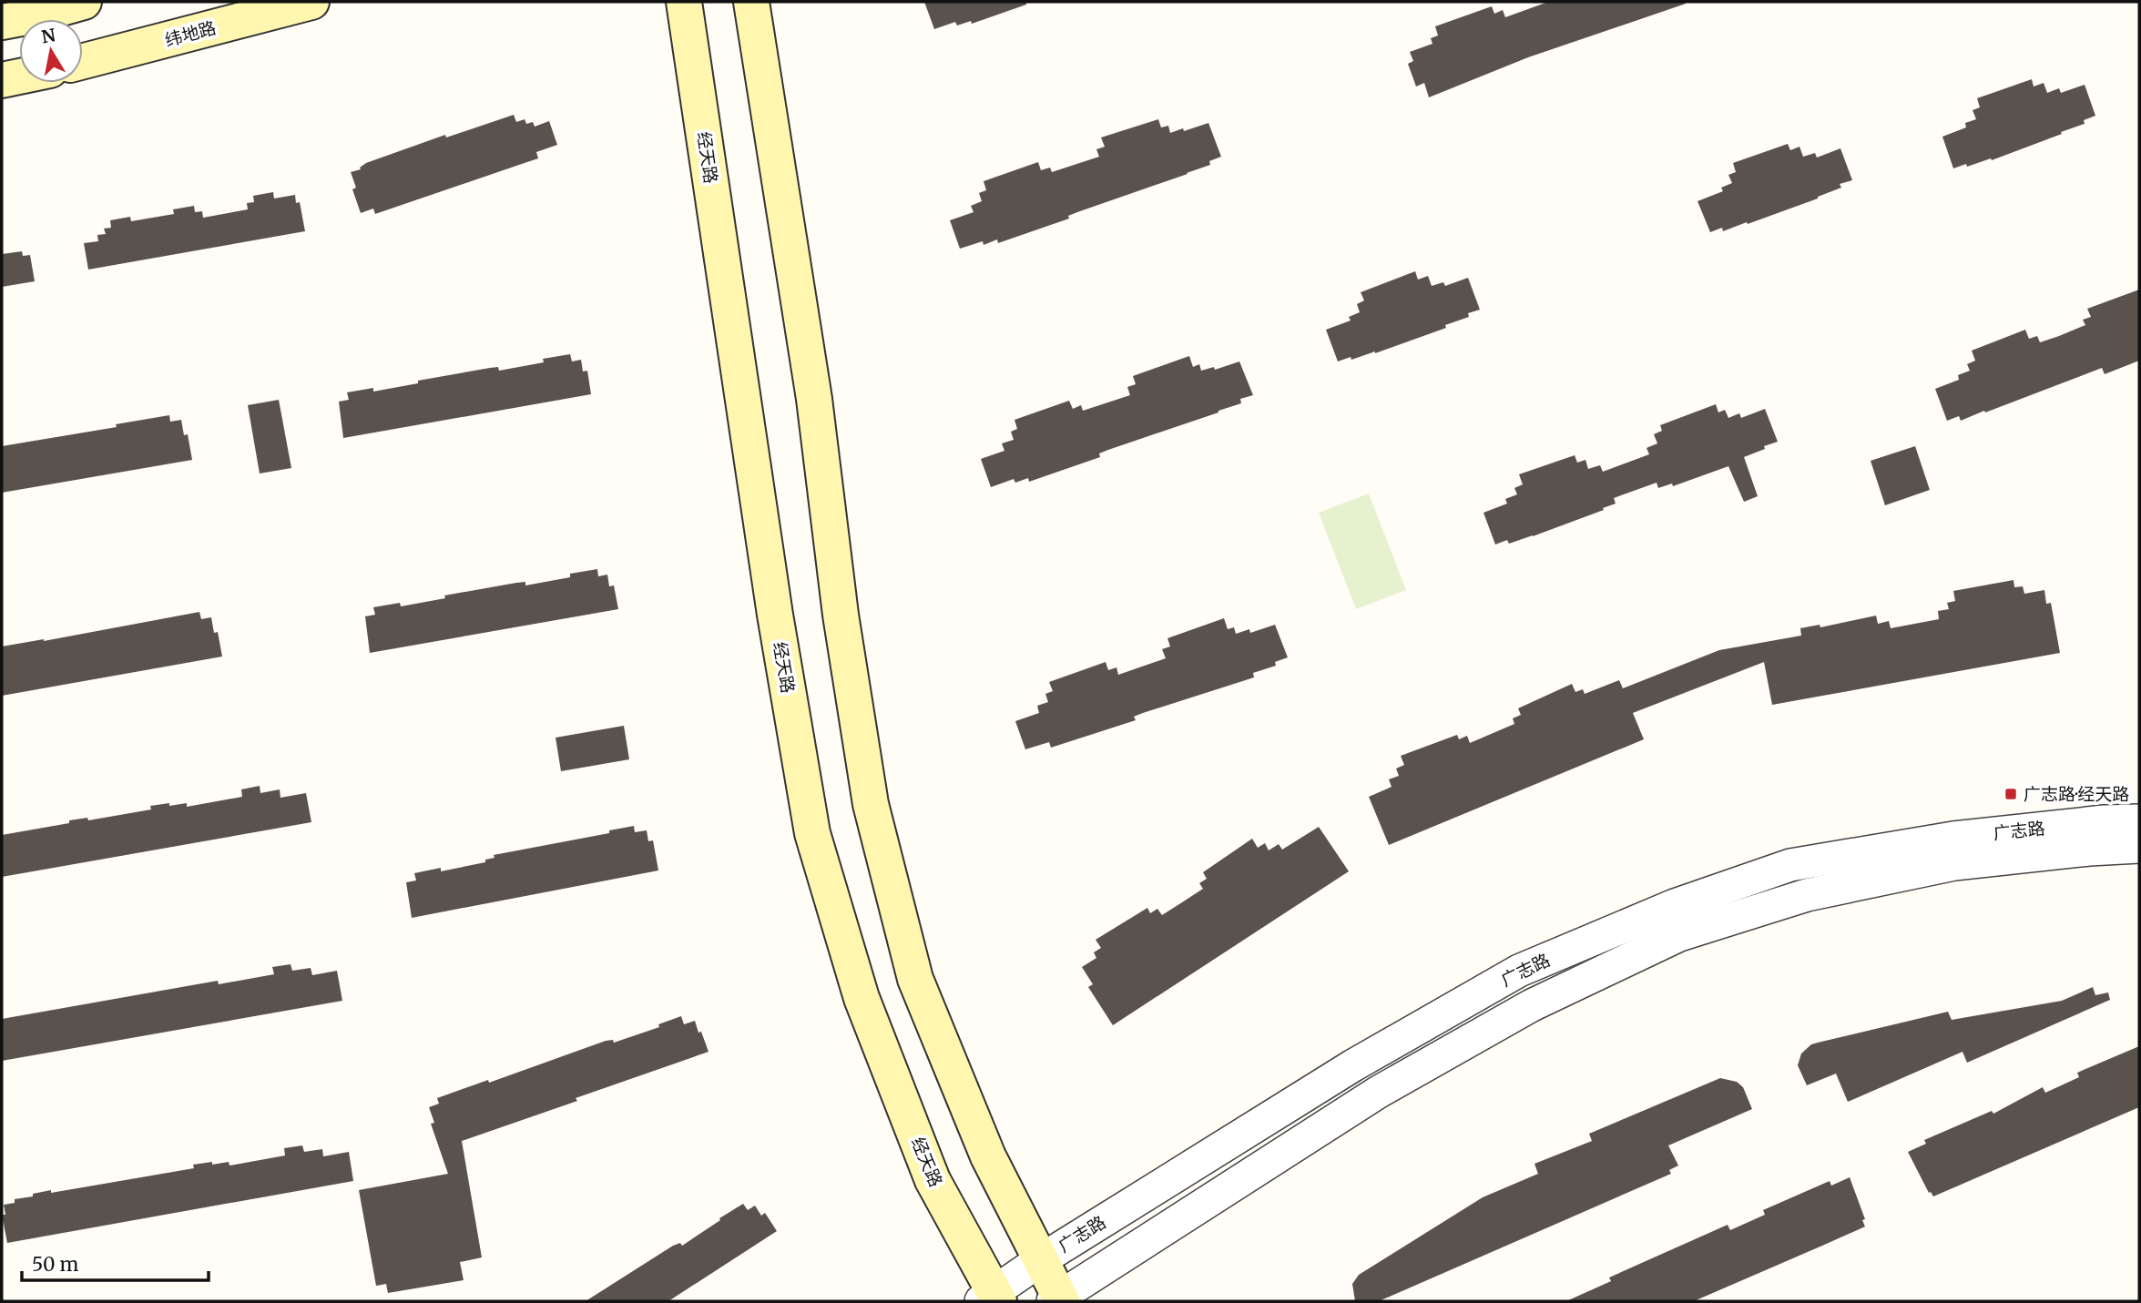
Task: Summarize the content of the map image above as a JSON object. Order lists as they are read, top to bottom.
{
  "streets": {
    "main road": ["纬地路", "经天路"],
    "street": ["广志路"]
  },
  "crossings": [
    ["经天路", "广志路"]
  ],
  "places": {
    "transit": ["广志路·经天路"]
  },
  "scale_bar": "50 m",
  "north": "top"
}
